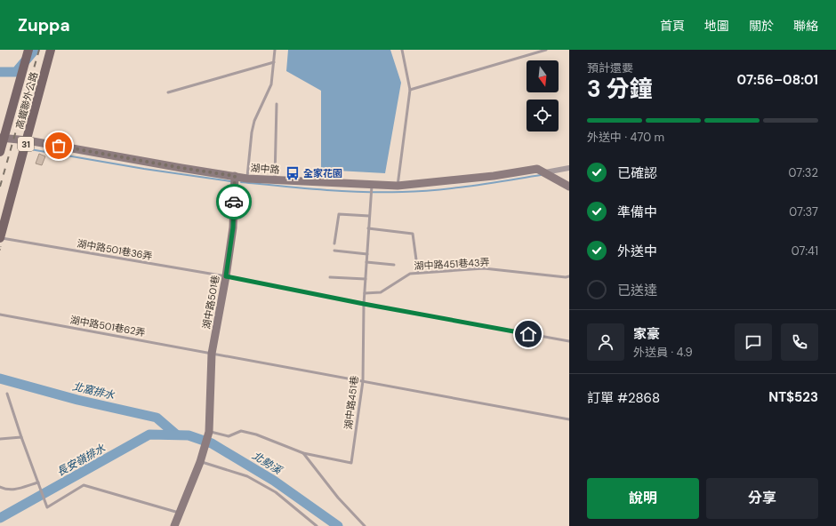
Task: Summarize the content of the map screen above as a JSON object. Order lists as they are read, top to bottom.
{
  "streets": {
    "main road": ["高鐵聯外公路", "31"],
    "street": ["湖中路", "湖中路501巷"],
    "lane": [
      "湖中路501巷36弄",
      "湖中路451巷43弄",
      "湖中路501巷62弄",
      "湖中路451巷"
    ]
  },
  "crossings": [
    ["高鐵聯外公路", "湖中路"],
    ["高鐵聯外公路", "湖中路501巷36弄"],
    ["湖中路", "湖中路501巷"],
    ["湖中路", "湖中路451巷"],
    ["湖中路501巷36弄", "湖中路501巷"],
    ["湖中路501巷36弄", "湖中路451巷"],
    ["湖中路451巷43弄", "湖中路451巷"],
    ["湖中路501巷", "湖中路501巷62弄"],
    ["湖中路501巷", "湖中路451巷"],
    ["湖中路501巷62弄", "湖中路451巷"]
  ],
  "water": ["北窩排水", "長安嶺排水", "北勢溪"],
  "places": {
    "bus stop": ["全家花園"]
  },
  "north": "bottom",
  "page": {
    "header": "Zuppa",
    "nav": [
      "首頁",
      "地圖",
      "關於",
      "聯絡"
    ],
    "heading": ["3 分鐘", "預計還要", "07:56–08:01"],
    "panel": [
      "家豪",
      "外送員 · 4.9",
      "訂單 #2868",
      "NT$523"
    ],
    "bar": "外送中 · 470 m",
    "list": [
      ["已確認", "07:32"],
      ["準備中", "07:37"],
      ["外送中", "07:41"],
      "已送達"
    ],
    "buttons": ["說明", "分享"]
  }
}
